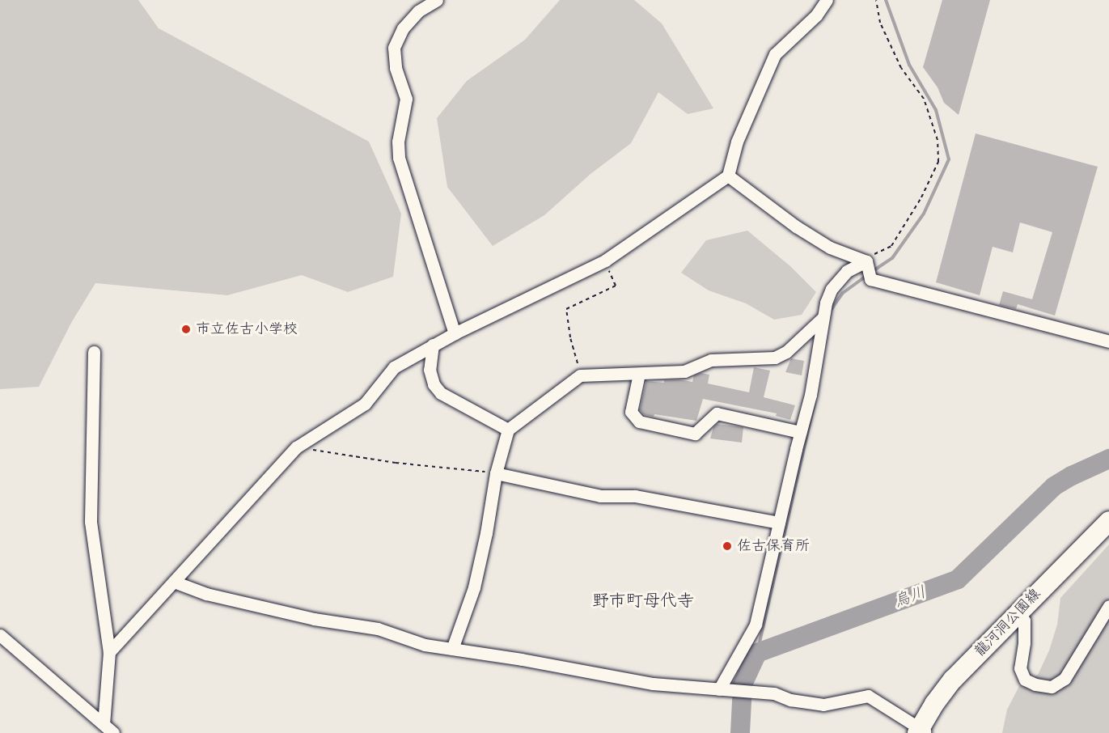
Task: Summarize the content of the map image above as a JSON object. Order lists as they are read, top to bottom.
{
  "streets": {
    "main road": ["龍河洞公園線"]
  },
  "districts": ["野市町母代寺"],
  "water": ["烏川"],
  "places": ["市立佐古小学校", "佐古保育所"]
}
